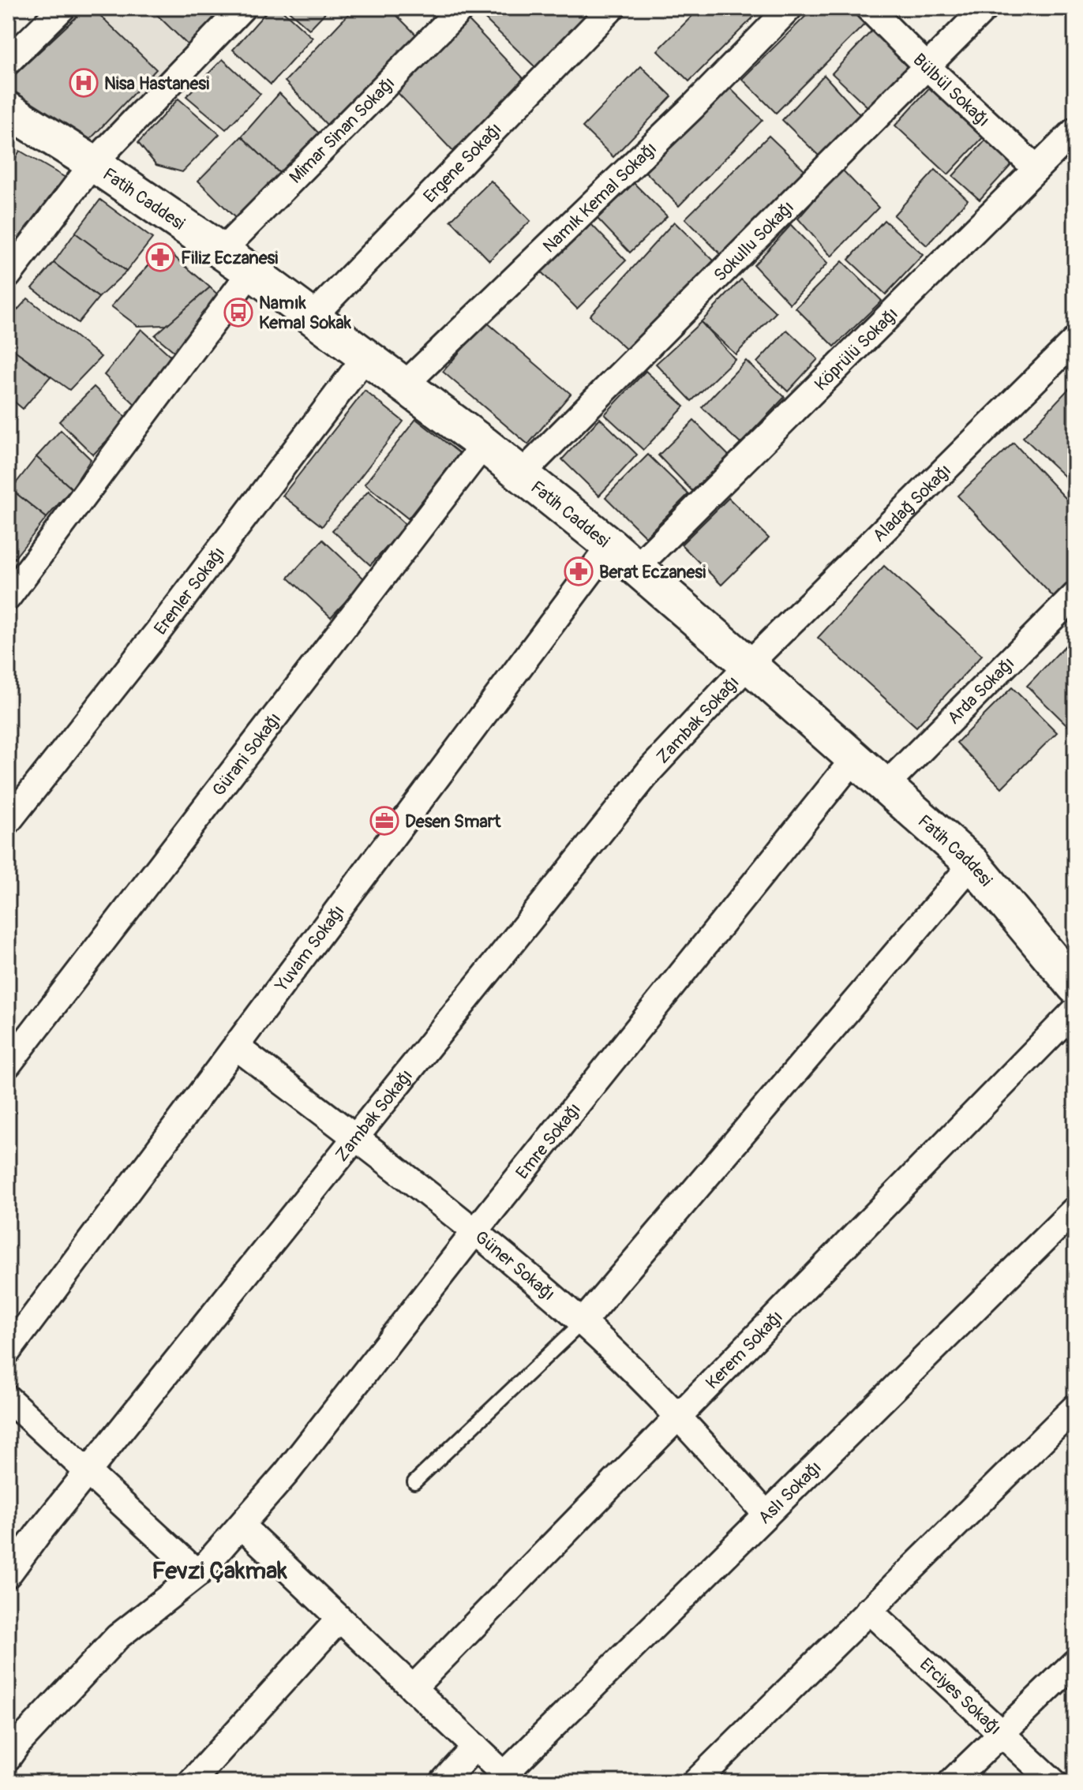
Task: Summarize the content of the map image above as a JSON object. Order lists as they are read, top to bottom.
{
  "streets": {
    "main road": ["Fatih Caddesi"],
    "street": [
      "Bülbül Sokağı",
      "Mimar Sinan Sokağı",
      "Ergene Sokağı",
      "Namık Kemal Sokağı",
      "Sokullu Sokağı",
      "Köprülü Sokağı",
      "Aladağ Sokağı",
      "Erenler Sokağı",
      "Arda Sokağı",
      "Zambak Sokağı",
      "Gürani Sokağı",
      "Yuvam Sokağı",
      "Emre Sokağı",
      "Güner Sokağı",
      "Kerem Sokağı",
      "Aslı Sokağı",
      "Erciyes Sokağı"
    ]
  },
  "crossings": [
    ["Bülbül Sokağı", "Sokullu Sokağı"],
    ["Bülbül Sokağı", "Köprülü Sokağı"],
    ["Mimar Sinan Sokağı", "Fatih Caddesi"],
    ["Ergene Sokağı", "Fatih Caddesi"],
    ["Namık Kemal Sokağı", "Fatih Caddesi"],
    ["Fatih Caddesi", "Sokullu Sokağı"],
    ["Fatih Caddesi", "Köprülü Sokağı"],
    ["Fatih Caddesi", "Aladağ Sokağı"],
    ["Fatih Caddesi", "Erenler Sokağı"],
    ["Fatih Caddesi", "Arda Sokağı"],
    ["Fatih Caddesi", "Zambak Sokağı"],
    ["Fatih Caddesi", "Gürani Sokağı"],
    ["Fatih Caddesi", "Yuvam Sokağı"],
    ["Fatih Caddesi", "Emre Sokağı"],
    ["Fatih Caddesi", "Kerem Sokağı"],
    ["Aladağ Sokağı", "Zambak Sokağı"],
    ["Zambak Sokağı", "Güner Sokağı"],
    ["Yuvam Sokağı", "Güner Sokağı"],
    ["Emre Sokağı", "Güner Sokağı"],
    ["Güner Sokağı", "Kerem Sokağı"],
    ["Güner Sokağı", "Aslı Sokağı"]
  ],
  "districts": ["Fevzi Çakmak"],
  "places": {
    "hospital": ["Nisa Hastanesi"],
    "pharmacy": ["Filiz Eczanesi", "Berat Eczanesi"],
    "bus stop": ["Namık Kemal Sokak"],
    "office": ["Desen Smart"]
  }
}
